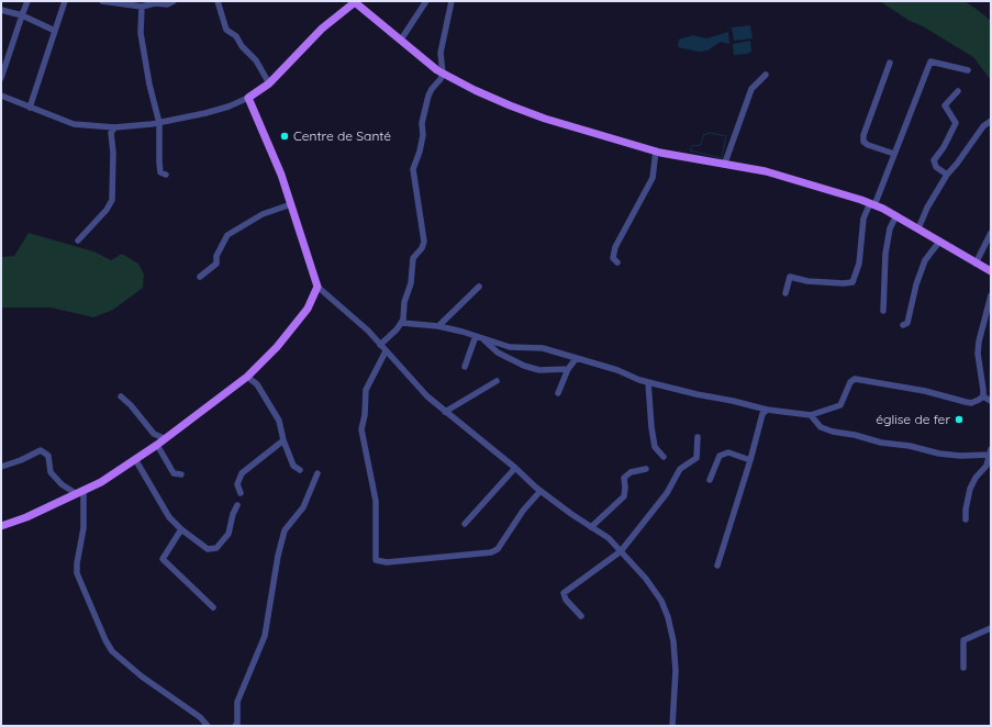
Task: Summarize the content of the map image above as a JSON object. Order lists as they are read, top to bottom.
{
  "places": ["Centre de Santé", "église de fer"]
}
